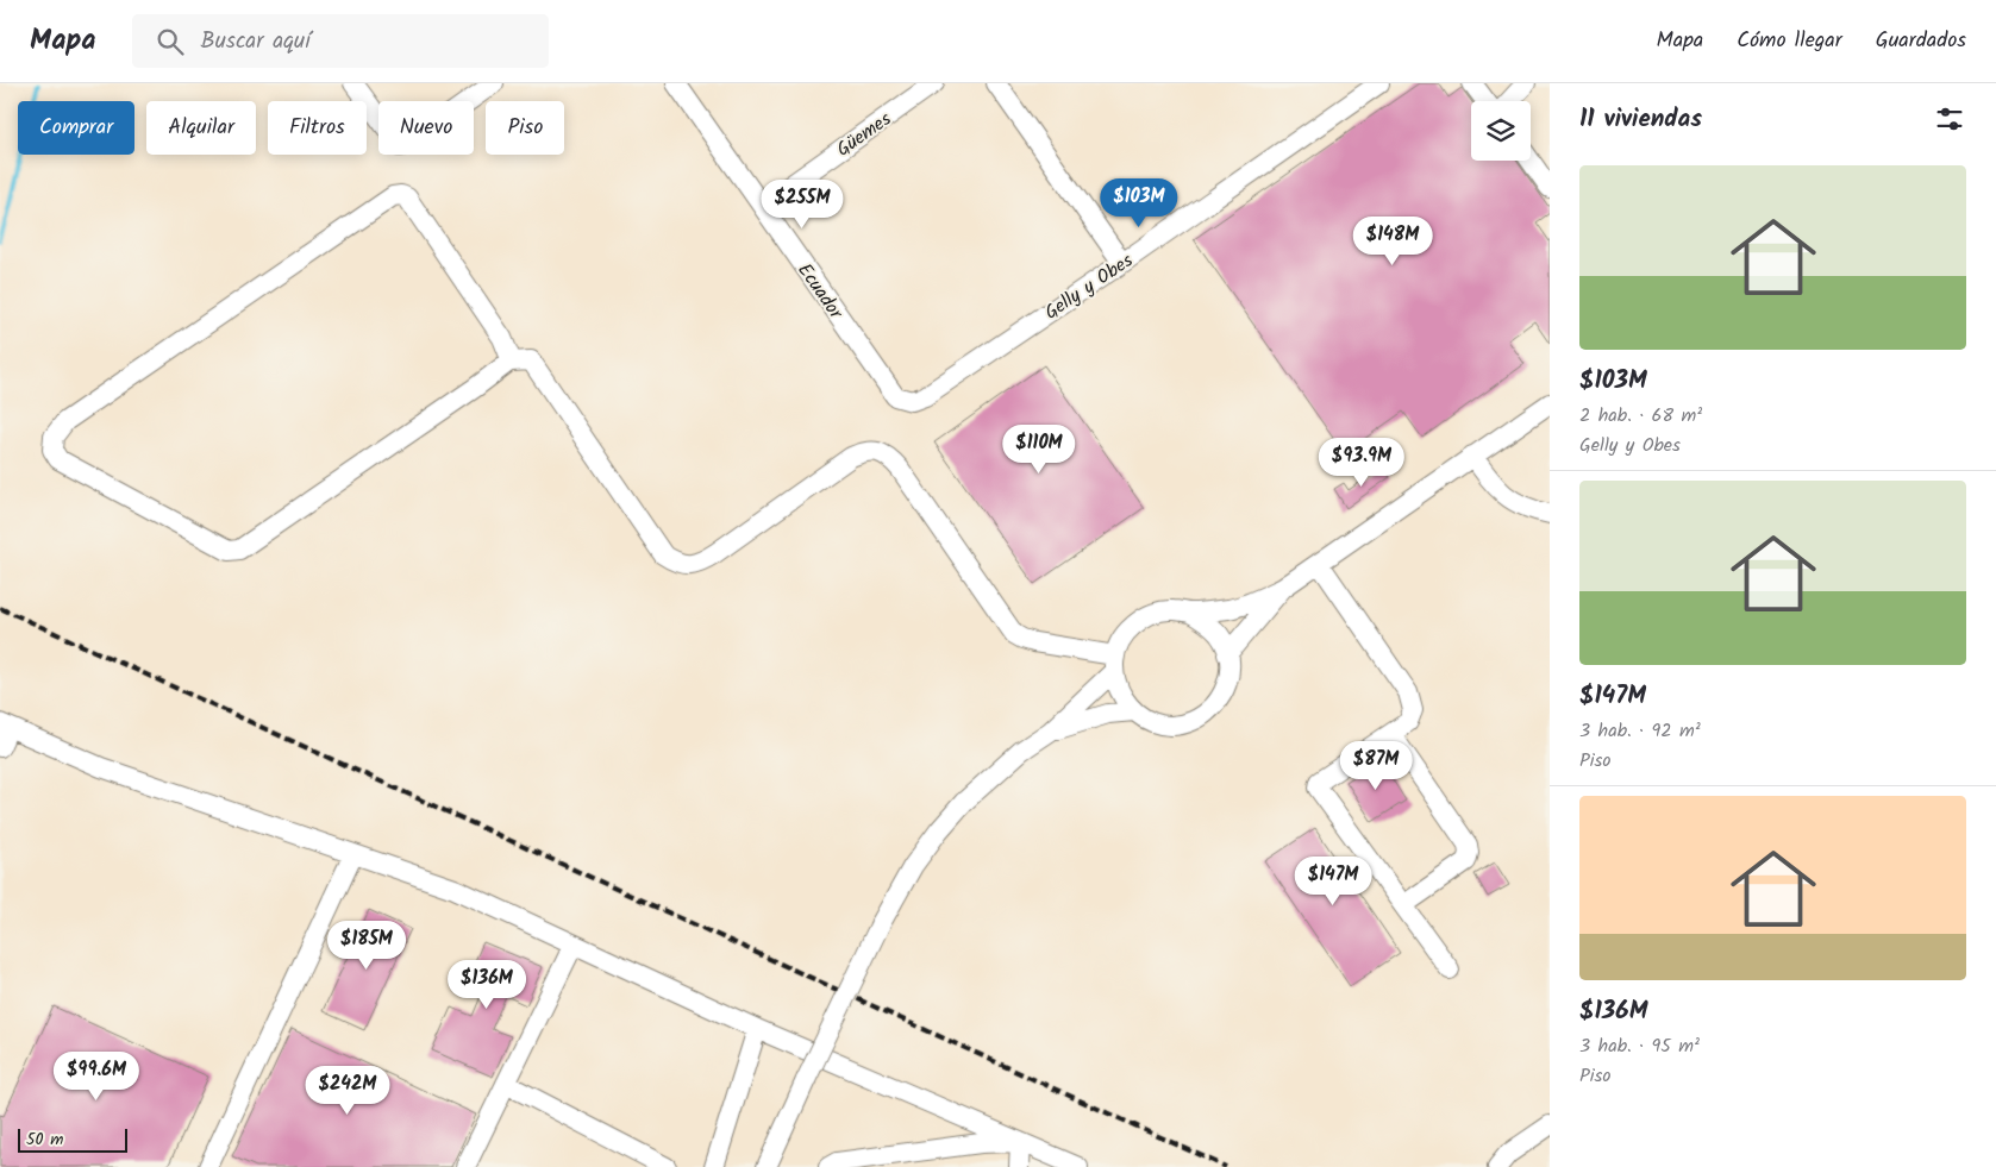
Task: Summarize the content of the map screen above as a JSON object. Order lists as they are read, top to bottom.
{
  "streets": {
    "street": ["Güemes", "Gelly y Obes", "Ecuador"]
  },
  "crossings": [
    ["Güemes", "Ecuador"],
    ["Gelly y Obes", "Ecuador"]
  ],
  "scale_bar": "50 m",
  "page": {
    "header": "Mapa",
    "search": "Buscar aquí",
    "nav": ["Mapa", "Cómo llegar", "Guardados"],
    "heading": "11 viviendas",
    "chip": [
      "Comprar",
      "Alquilar",
      "Filtros",
      "Nuevo",
      "Piso"
    ],
    "list": [
      {
        "name": "$103M",
        "note": "2 hab. · 68 m² · Gelly y Obes"
      },
      {
        "name": "$147M",
        "note": "3 hab. · 92 m² · Piso"
      },
      {
        "name": "$136M",
        "note": "3 hab. · 95 m² · Piso"
      }
    ],
    "price": [
      "$103M",
      "$255M",
      "$148M",
      "$110M",
      "$93.9M",
      "$87M",
      "$147M",
      "$185M",
      "$136M",
      "$99.6M",
      "$242M"
    ],
    "scale": "50 m"
  }
}
